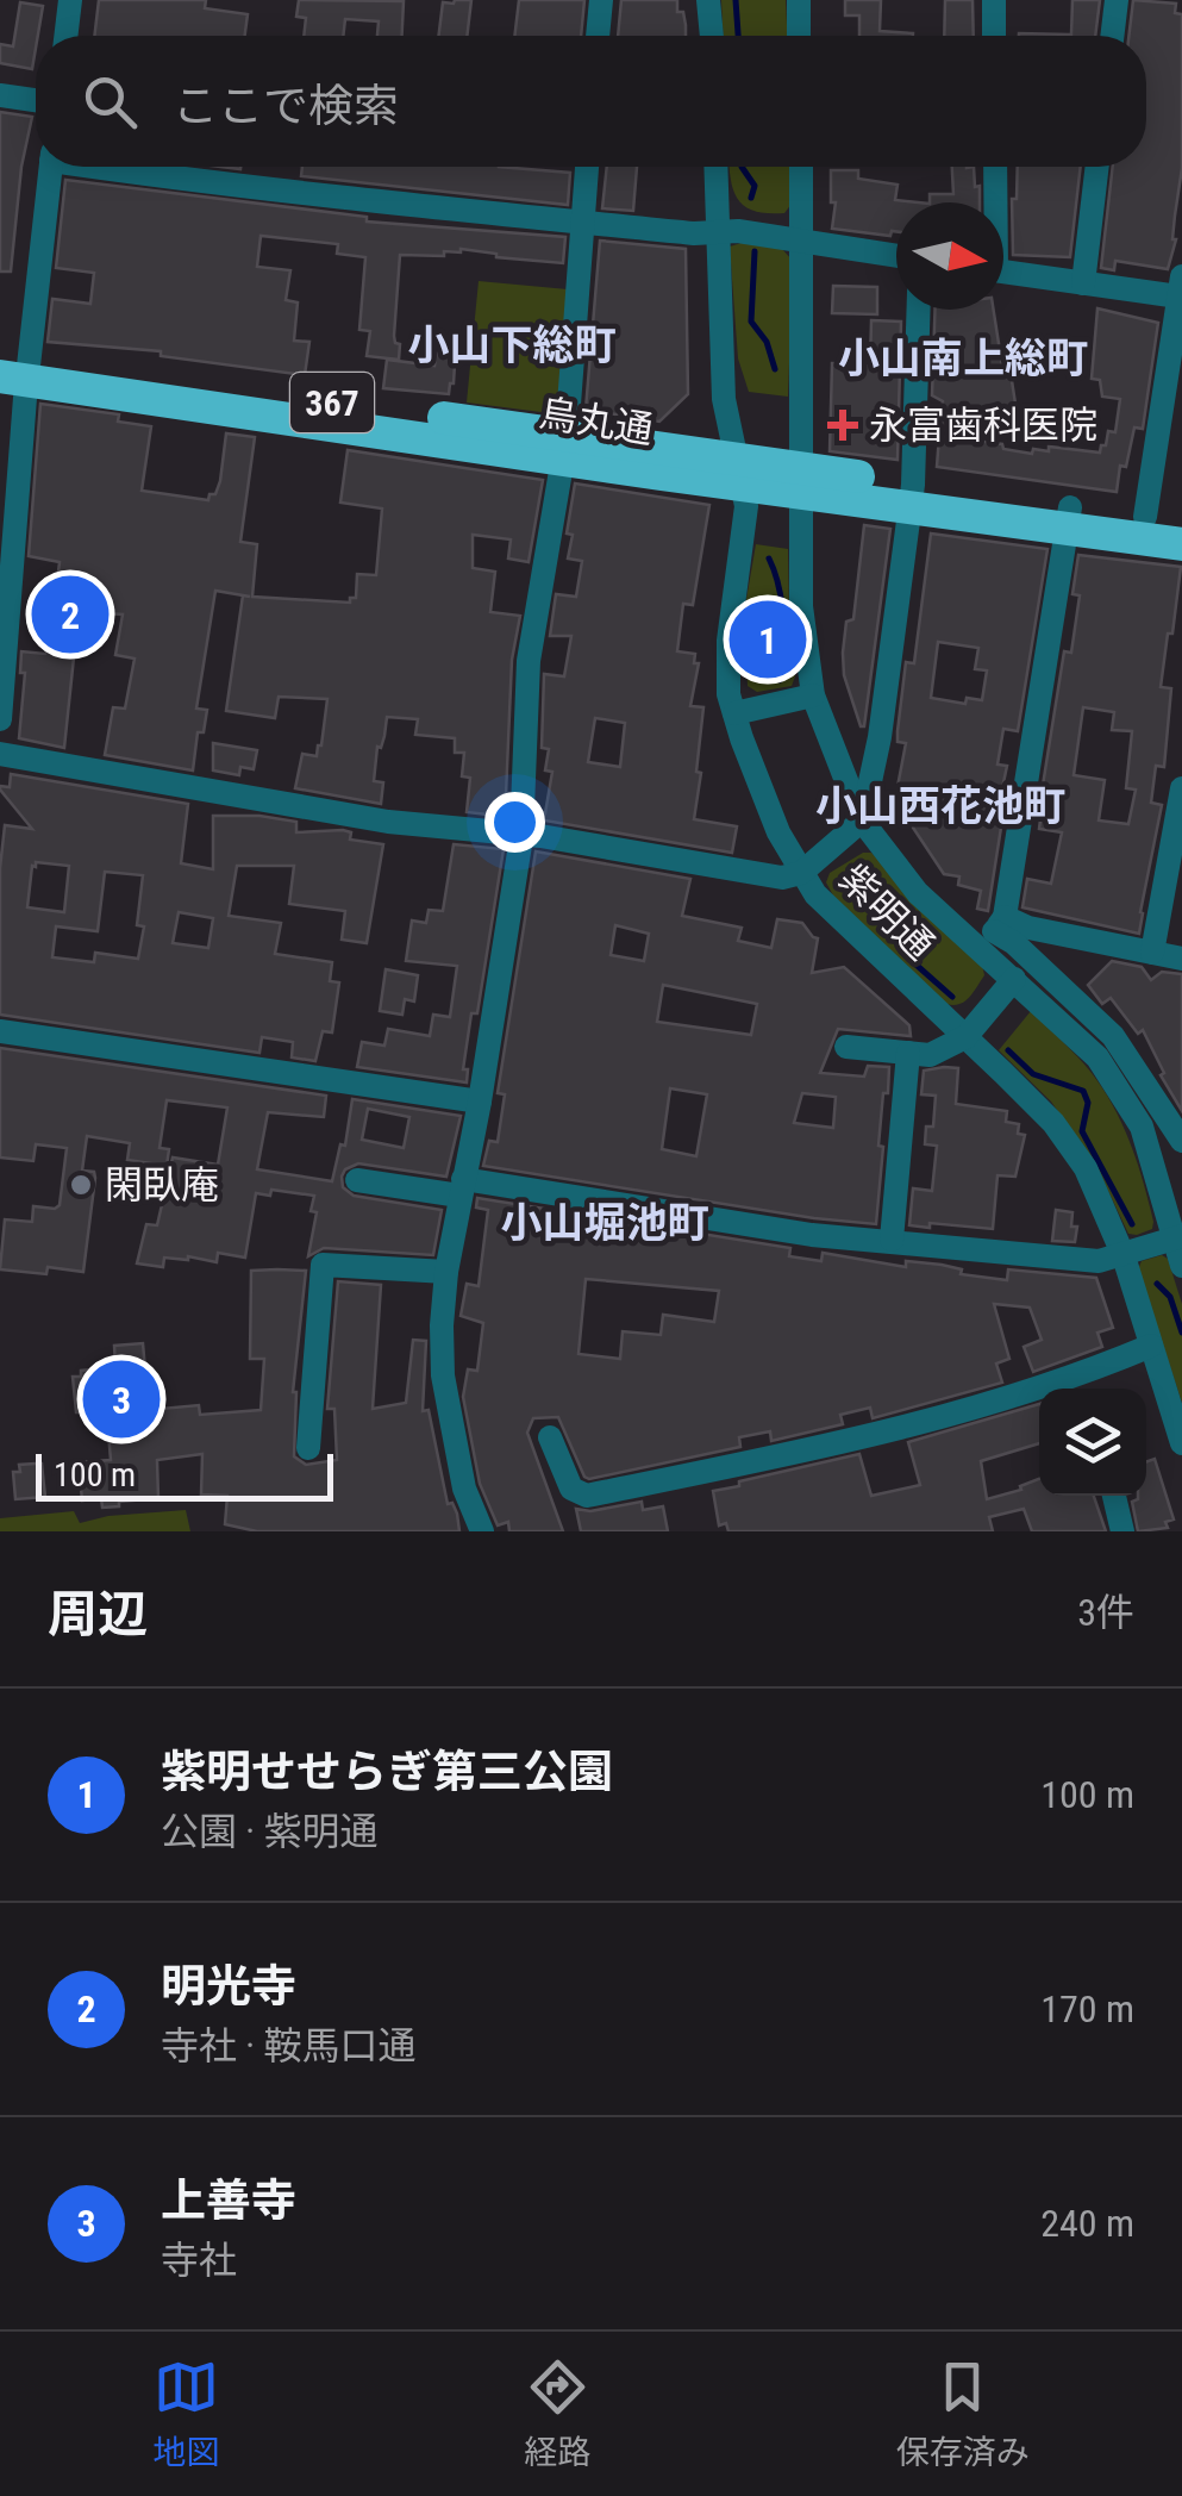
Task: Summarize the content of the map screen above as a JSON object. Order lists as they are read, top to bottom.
{
  "streets": {
    "highway": ["367", "烏丸通"],
    "street": ["紫明通"]
  },
  "crossings": [
    ["烏丸通", "紫明通"]
  ],
  "districts": [
    "小山下総町",
    "小山南上総町",
    "小山西花池町",
    "小山堀池町"
  ],
  "places": {
    "health": ["永富歯科医院"],
    "other": ["閑臥庵"]
  },
  "scale_bar": "100 m",
  "north": "right",
  "page": {
    "search": "ここで検索",
    "pins": ["2", "1", "3"],
    "scale": "100 m",
    "heading": ["周辺", "3件"],
    "list": [
      {
        "mark": "1",
        "name": "紫明せせらぎ第三公園",
        "note": "公園 · 紫明通",
        "value": "100 m"
      },
      {
        "mark": "2",
        "name": "明光寺",
        "note": "寺社 · 鞍馬口通",
        "value": "170 m"
      },
      {
        "mark": "3",
        "name": "上善寺",
        "note": "寺社",
        "value": "240 m"
      }
    ],
    "nav": ["地図", "経路", "保存済み"]
  }
}
